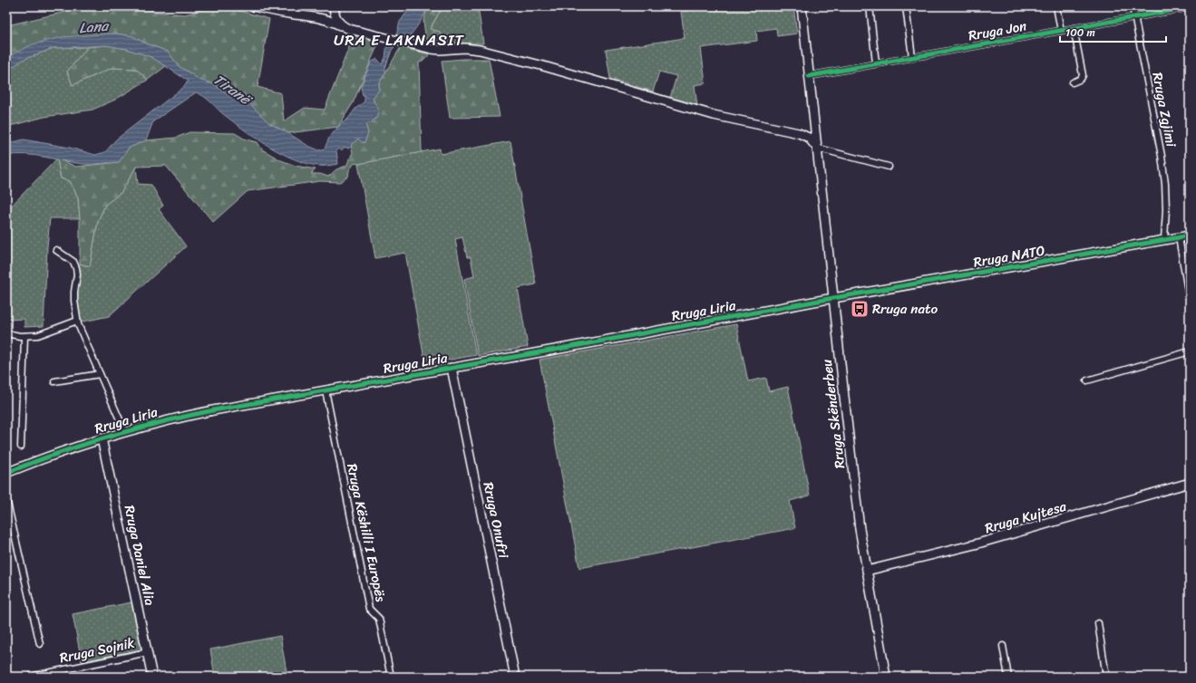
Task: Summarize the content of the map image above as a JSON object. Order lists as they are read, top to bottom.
{
  "streets": {
    "main road": [
      "Rruga NATO",
      "Rruga Liria",
      "Rruga Skënderbeu",
      "Rruga Kujtesa",
      "Rruga Onufri",
      "Rruga Daniel Alia"
    ],
    "street": [
      "Rruga Jon",
      "Rruga Zgjimi",
      "Rruga Këshilli I Europës",
      "Rruga Sojnik"
    ]
  },
  "crossings": [
    ["Rruga Jon", "Rruga Zgjimi"],
    ["Rruga Jon", "Rruga Skënderbeu"],
    ["Rruga Zgjimi", "Rruga NATO"],
    ["Rruga NATO", "Rruga Liria"],
    ["Rruga NATO", "Rruga Skënderbeu"],
    ["Rruga Liria", "Rruga Skënderbeu"],
    ["Rruga Liria", "Rruga Onufri"],
    ["Rruga Liria", "Rruga Këshilli I Europës"],
    ["Rruga Liria", "Rruga Daniel Alia"],
    ["Rruga Skënderbeu", "Rruga Kujtesa"],
    ["Rruga Daniel Alia", "Rruga Sojnik"]
  ],
  "districts": ["URA E LAKNASIT"],
  "water": ["Lana", "Tiranë"],
  "places": {
    "bus stop": ["Rruga nato"]
  },
  "scale_bar": "100 m"
}
